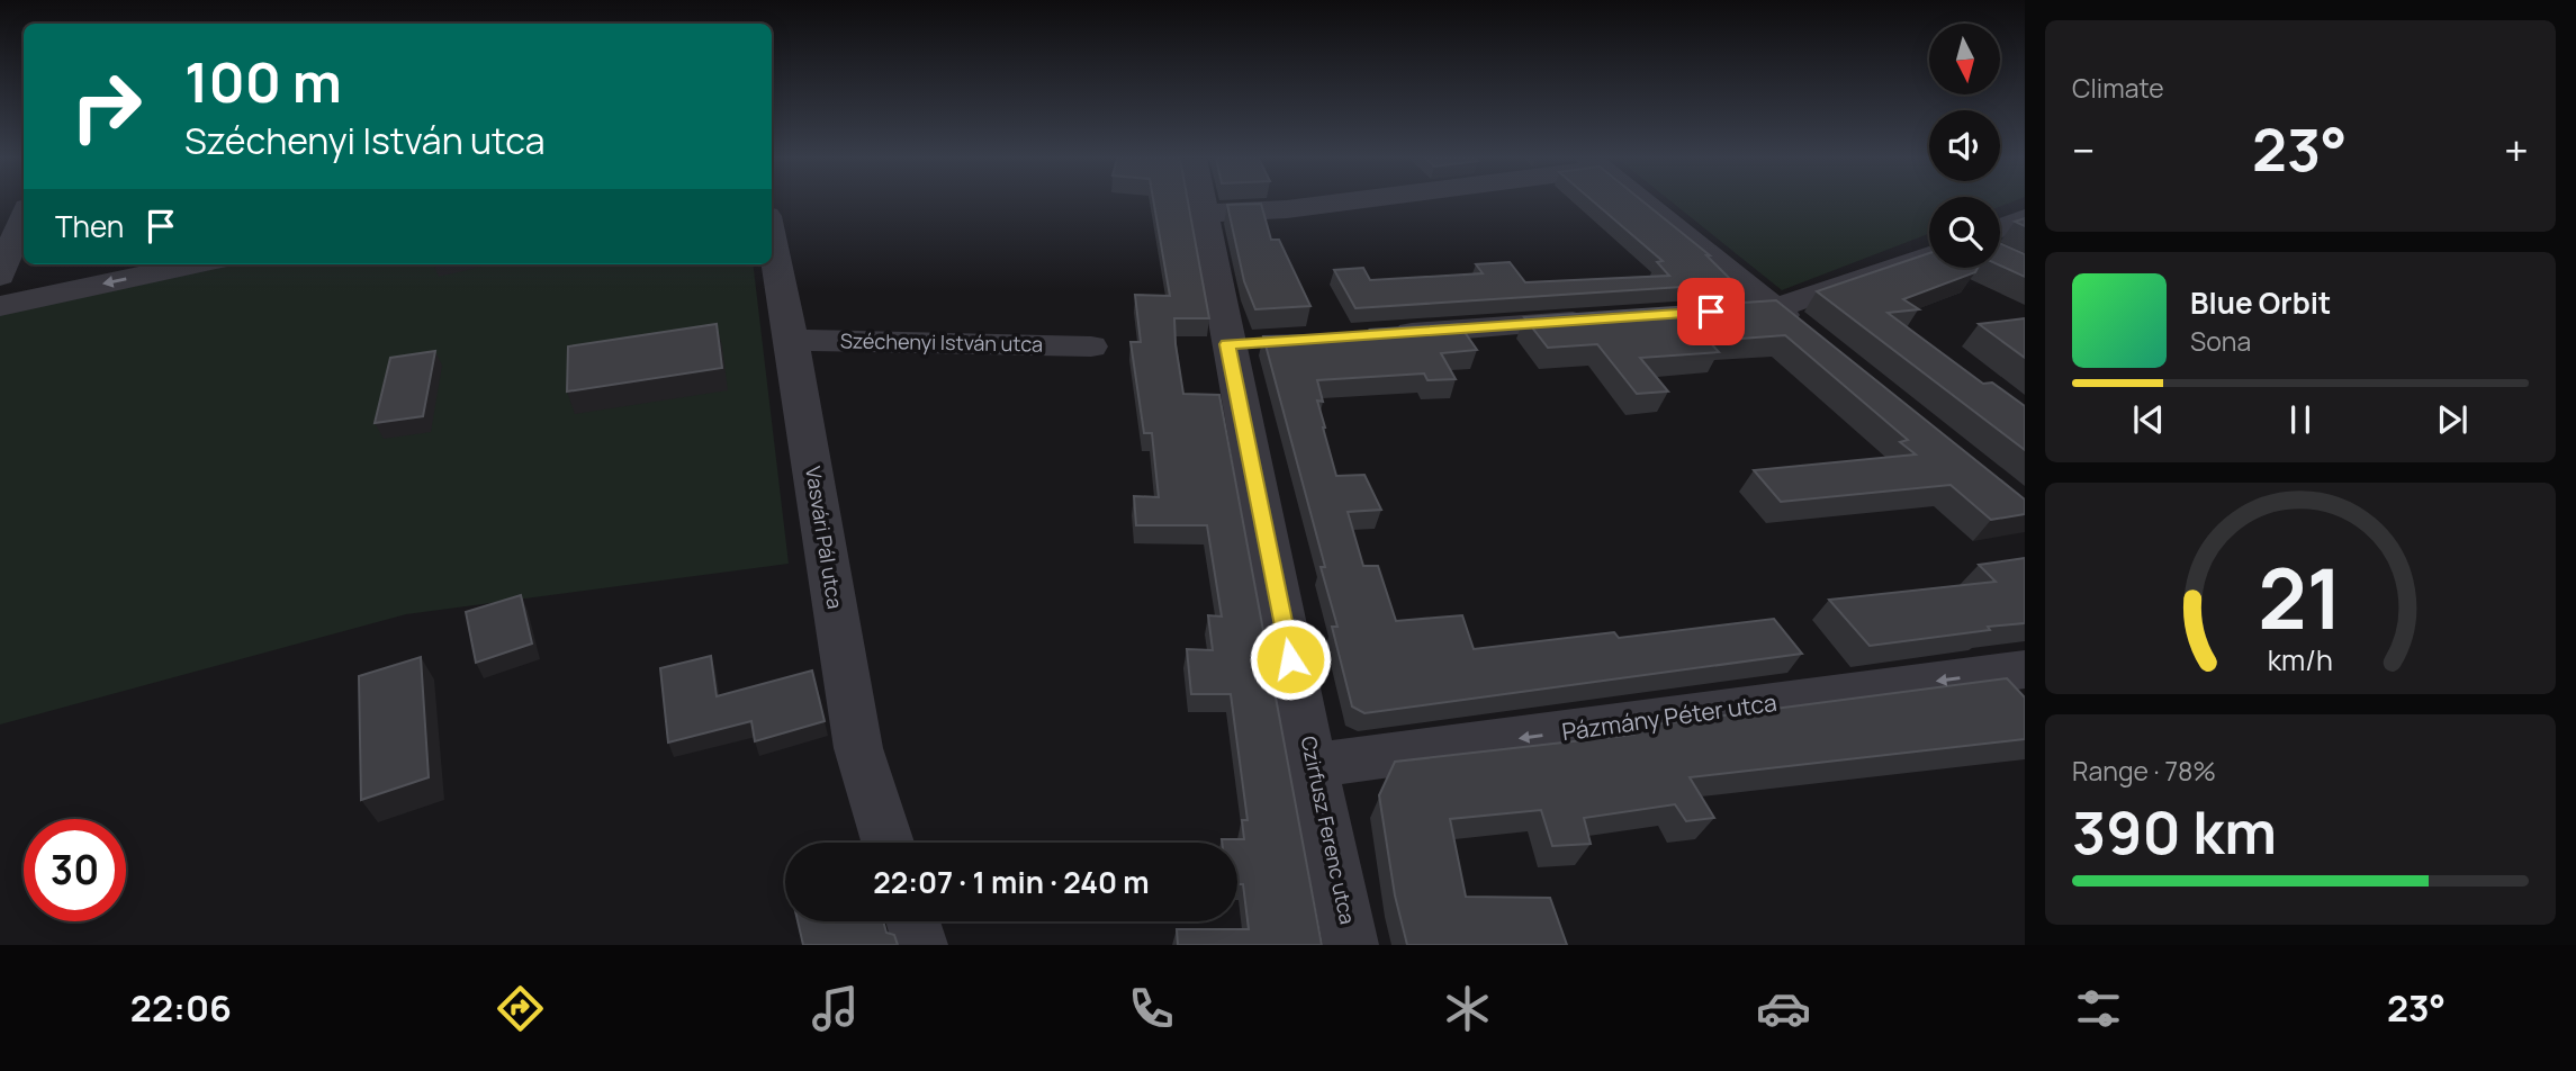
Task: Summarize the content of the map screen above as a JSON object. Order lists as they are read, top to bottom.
{
  "streets": {
    "street": [
      "Széchenyi István utca",
      "Vasvári Pál utca",
      "Pázmány Péter utca",
      "Czirfusz Ferenc utca"
    ]
  },
  "crossings": [
    ["Széchenyi István utca", "Vasvári Pál utca"],
    ["Pázmány Péter utca", "Czirfusz Ferenc utca"]
  ],
  "one_way": ["Pázmány Péter utca"],
  "north": "bottom",
  "page": {
    "tile": [
      "Climate",
      ["Range · 78%", "390 km"]
    ],
    "turn": ["100 m", "Széchenyi István utca"],
    "heat": ["−", "23°", "+"],
    "then": "Then",
    "song": ["Blue Orbit", "Sona"],
    "limit": "30",
    "trip": "22:07 · 1 min · 240 m",
    "tabs": ["22:06", "23°"],
    "gauge": ["21", "km/h"]
  }
}
